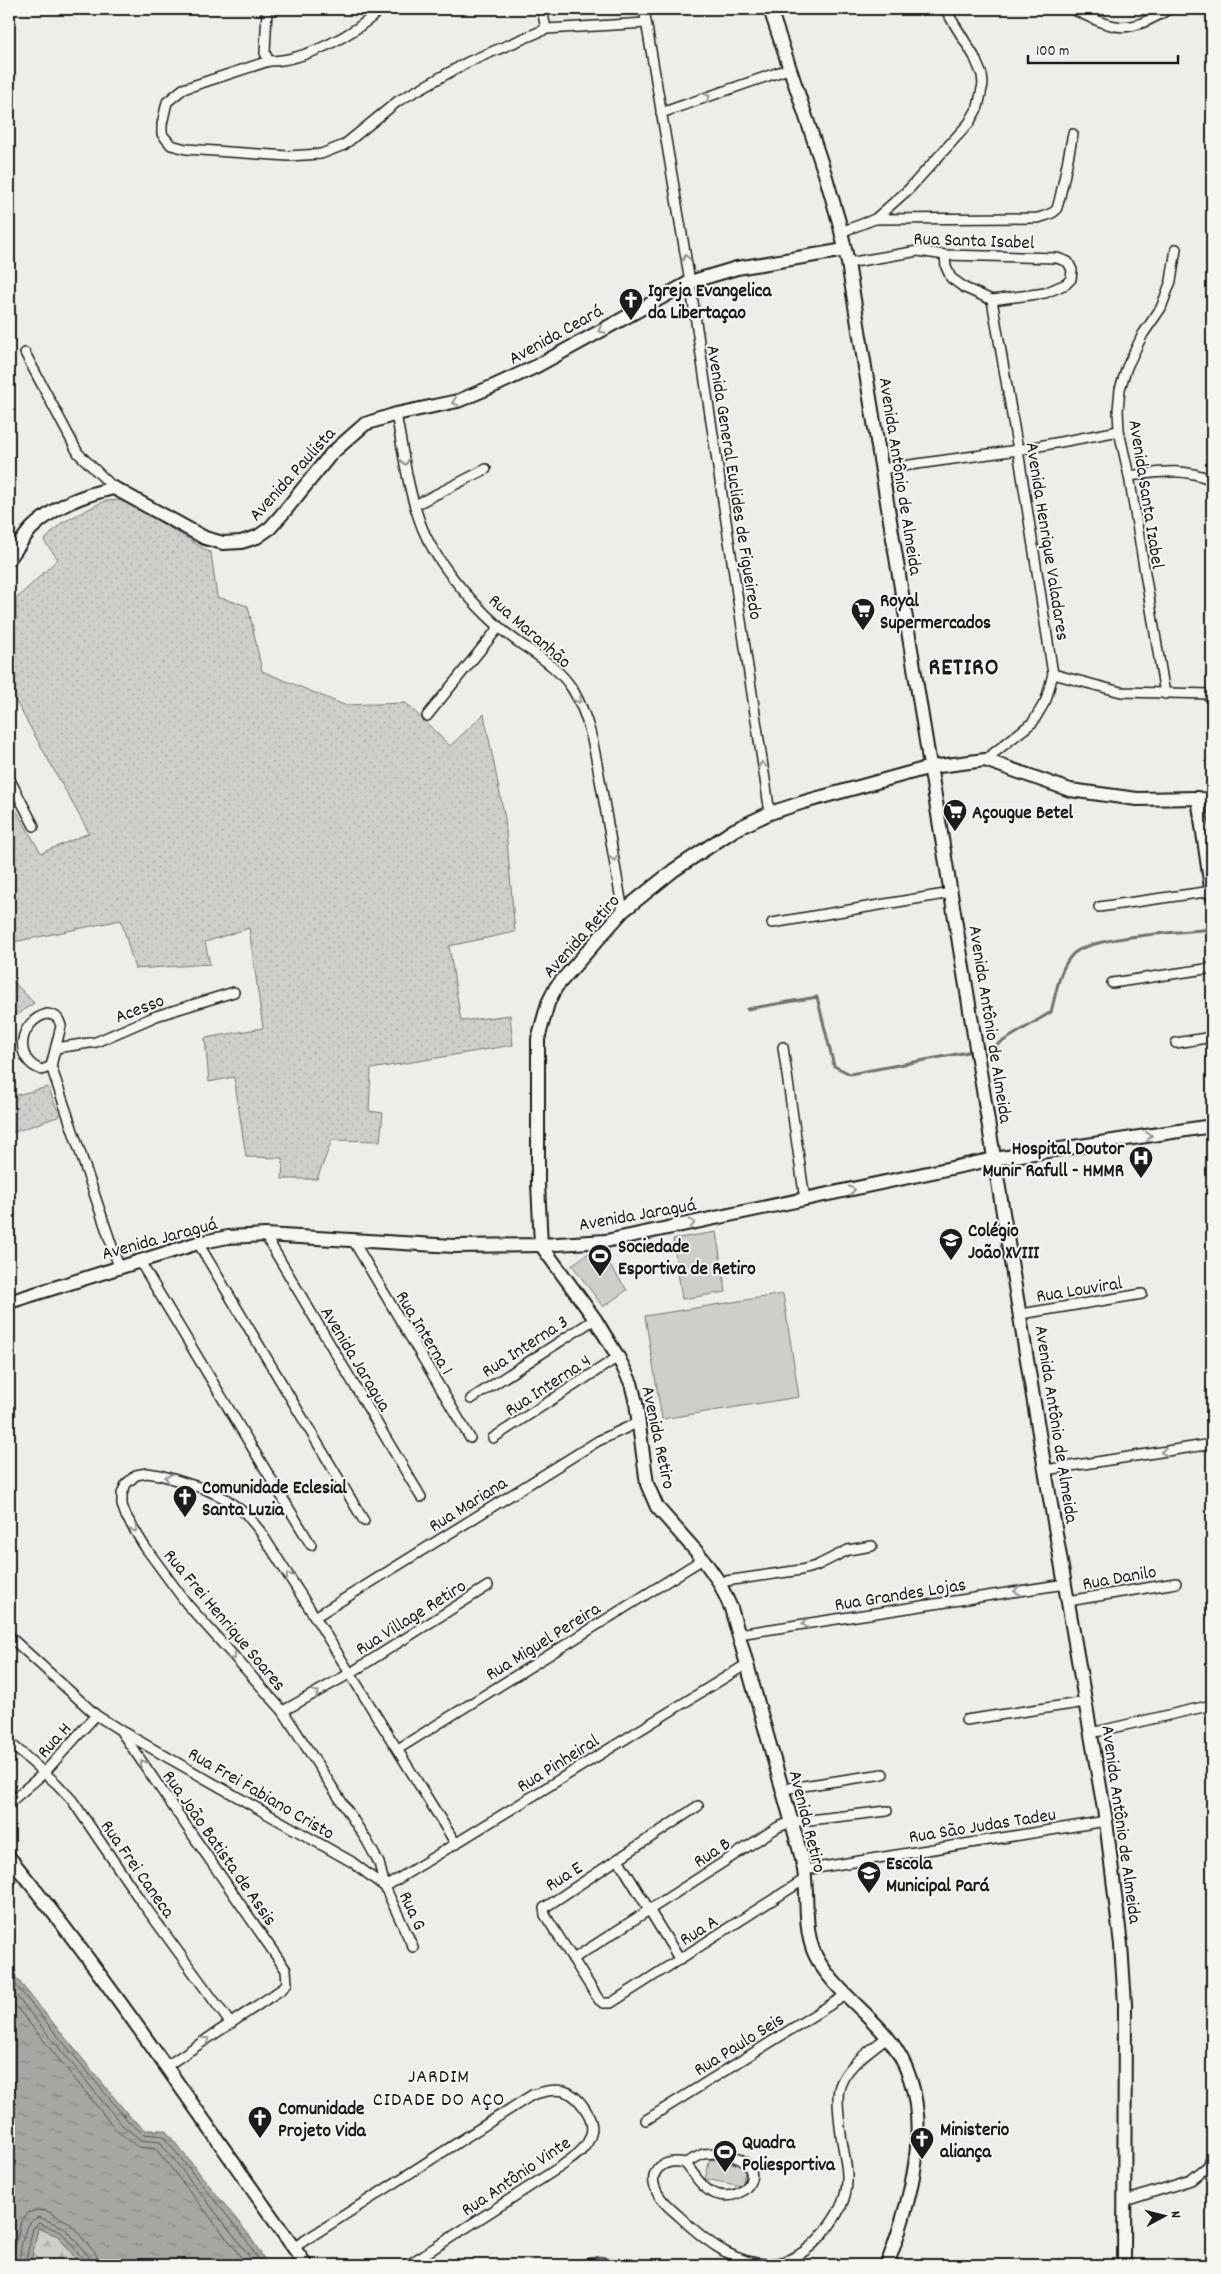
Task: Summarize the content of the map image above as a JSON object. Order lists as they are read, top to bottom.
{
  "streets": {
    "street": [
      "Rua Santa Isabel",
      "Avenida Ceará",
      "Avenida Paulista",
      "Avenida Antônio de Almeida",
      "Avenida General Euclides de Figueiredo",
      "Avenida Santa Izabel",
      "Avenida Henrique Valadares",
      "Rua Maranhão",
      "Avenida Retiro",
      "Acesso",
      "Avenida Jaraguá",
      "Rua Louviral",
      "Rua Interna 1",
      "Rua Interna 3",
      "Avenida Jaragua",
      "Rua Interna 4",
      "Rua Mariana",
      "Rua Danilo",
      "Rua Grandes Lojas",
      "Rua Village Retiro",
      "Rua Frei Henrique Soares",
      "Rua Miguel Pereira",
      "Rua H",
      "Rua Pinheiral",
      "Rua Frei Fabiano Cristo",
      "Rua São Judas Tadeu",
      "Rua João Batista de Assis",
      "Rua B",
      "Rua Frei Caneca",
      "Rua E",
      "Rua G",
      "Rua A",
      "Rua Paulo Seis",
      "Rua Antônio Vinte"
    ]
  },
  "crossings": [
    ["Rua Santa Isabel", "Avenida Antônio de Almeida"],
    ["Rua Santa Isabel", "Avenida Henrique Valadares"],
    ["Avenida Ceará", "Avenida Paulista"],
    ["Avenida Ceará", "Avenida Antônio de Almeida"],
    ["Avenida Ceará", "Avenida General Euclides de Figueiredo"],
    ["Avenida Ceará", "Rua Maranhão"],
    ["Avenida Paulista", "Rua Maranhão"],
    ["Avenida Antônio de Almeida", "Avenida Retiro"],
    ["Avenida Antônio de Almeida", "Avenida Jaraguá"],
    ["Avenida Antônio de Almeida", "Rua Louviral"],
    ["Avenida Antônio de Almeida", "Rua Danilo"],
    ["Avenida Antônio de Almeida", "Rua Grandes Lojas"],
    ["Avenida Antônio de Almeida", "Rua São Judas Tadeu"],
    ["Avenida General Euclides de Figueiredo", "Avenida Retiro"],
    ["Avenida Henrique Valadares", "Avenida Retiro"],
    ["Rua Maranhão", "Avenida Retiro"],
    ["Avenida Retiro", "Avenida Jaraguá"],
    ["Avenida Retiro", "Rua Interna 3"],
    ["Avenida Retiro", "Rua Interna 4"],
    ["Avenida Retiro", "Rua Mariana"],
    ["Avenida Retiro", "Rua Grandes Lojas"],
    ["Avenida Retiro", "Rua Miguel Pereira"],
    ["Avenida Retiro", "Rua Pinheiral"],
    ["Avenida Retiro", "Rua São Judas Tadeu"],
    ["Avenida Retiro", "Rua B"],
    ["Avenida Retiro", "Rua A"],
    ["Avenida Retiro", "Rua Paulo Seis"],
    ["Avenida Jaraguá", "Rua Interna 1"],
    ["Avenida Jaraguá", "Avenida Jaragua"],
    ["Rua Mariana", "Rua Frei Henrique Soares"],
    ["Rua Village Retiro", "Rua Frei Henrique Soares"],
    ["Rua Frei Henrique Soares", "Rua Miguel Pereira"],
    ["Rua Frei Henrique Soares", "Rua Pinheiral"],
    ["Rua Frei Henrique Soares", "Rua Frei Fabiano Cristo"],
    ["Rua Frei Henrique Soares", "Rua G"],
    ["Rua H", "Rua João Batista de Assis"],
    ["Rua H", "Rua Frei Caneca"],
    ["Rua Pinheiral", "Rua Frei Fabiano Cristo"],
    ["Rua Pinheiral", "Rua G"],
    ["Rua Frei Fabiano Cristo", "Rua João Batista de Assis"],
    ["Rua Frei Fabiano Cristo", "Rua G"],
    ["Rua São Judas Tadeu", "Rua A"],
    ["Rua João Batista de Assis", "Rua Frei Caneca"],
    ["Rua B", "Rua E"],
    ["Rua E", "Rua A"]
  ],
  "one_way": [
    "Avenida Ceará",
    "Avenida General Euclides de Figueiredo",
    "Rua Maranhão",
    "Avenida Jaraguá"
  ],
  "districts": ["RETIRO", "JARDIM CIDADE DO AÇO"],
  "places": {
    "church": [
      "Igreja Evangelica da Libertaçao",
      "Comunidade Eclesial Santa Luzia",
      "Comunidade Projeto Vida",
      "Ministerio aliança"
    ],
    "supermarket": ["Royal Supermercados", "Açougue Betel"],
    "hospital": ["Hospital Doutor Munir Rafull - HMMR"],
    "school or university": ["Colégio João XVIII", "Escola Municipal Pará"],
    "sports": ["Sociedade Esportiva de Retiro", "Quadra Poliesportiva"]
  },
  "scale_bar": "100 m",
  "north": "right"
}
